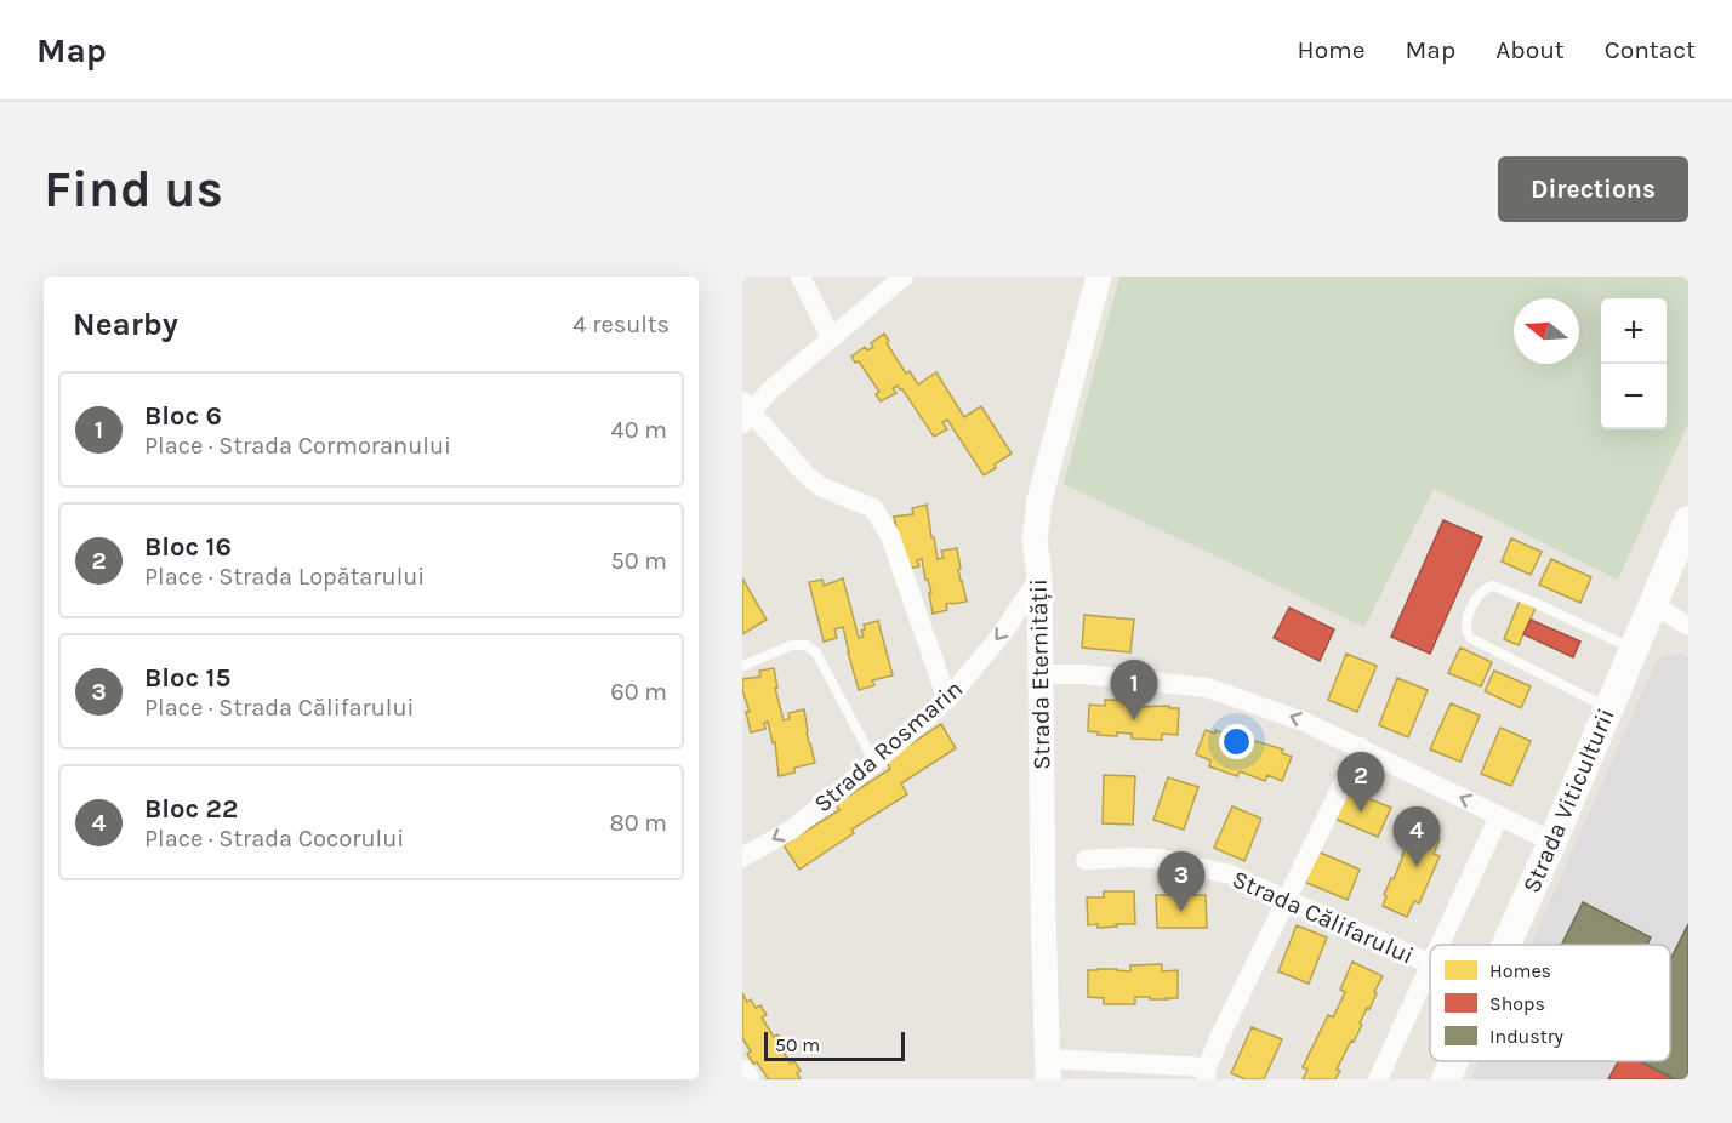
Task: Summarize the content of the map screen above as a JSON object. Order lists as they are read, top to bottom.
{
  "streets": {
    "main road": ["Strada Viticulturii"],
    "street": ["Strada Eternității", "Strada Rosmarin", "Strada Călifarului"]
  },
  "crossings": [
    ["Strada Eternității", "Strada Rosmarin"]
  ],
  "one_way": ["Strada Rosmarin"],
  "legend": ["Homes", "Shops", "Industry"],
  "scale_bar": "50 m",
  "north": "left",
  "page": {
    "header": "Map",
    "nav": [
      "Home",
      "Map",
      "About",
      "Contact"
    ],
    "buttons": "Directions",
    "title": "Find us",
    "heading": ["Nearby", "4 results"],
    "map_buttons": ["+", "−"],
    "list": [
      {
        "mark": "1",
        "name": "Bloc 6",
        "note": "Place · Strada Cormoranului",
        "value": "40 m"
      },
      {
        "mark": "2",
        "name": "Bloc 16",
        "note": "Place · Strada Lopătarului",
        "value": "50 m"
      },
      {
        "mark": "3",
        "name": "Bloc 15",
        "note": "Place · Strada Călifarului",
        "value": "60 m"
      },
      {
        "mark": "4",
        "name": "Bloc 22",
        "note": "Place · Strada Cocorului",
        "value": "80 m"
      }
    ],
    "pins": [
      "1",
      "2",
      "4",
      "3"
    ],
    "scale": "50 m"
  }
}
